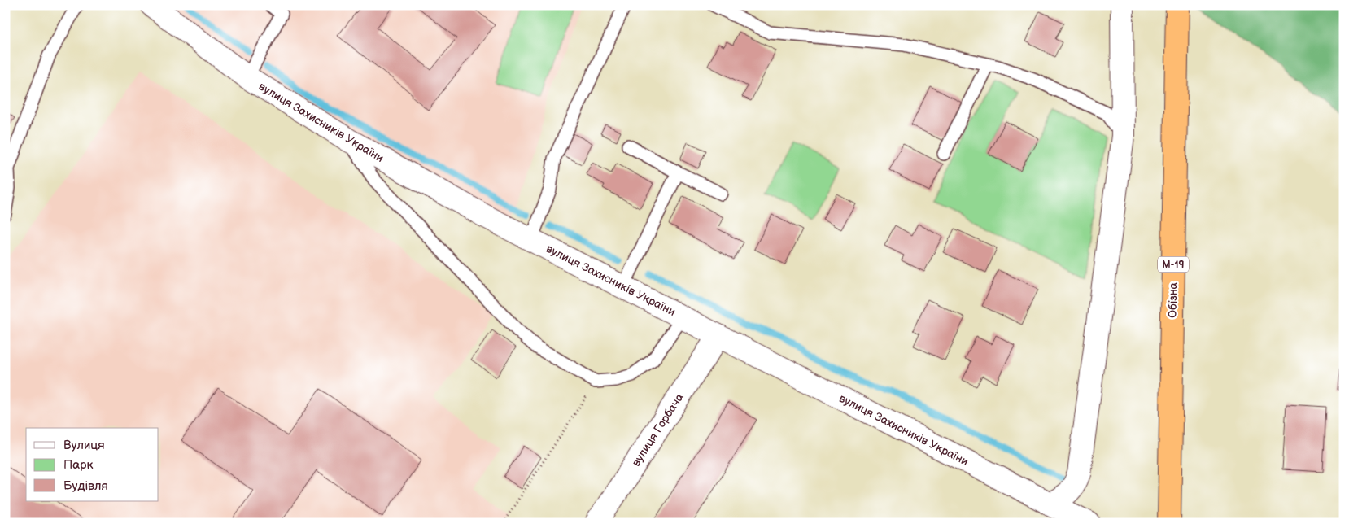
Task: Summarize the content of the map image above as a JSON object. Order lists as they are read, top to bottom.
{
  "streets": {
    "highway": ["М-19", "Обїзна"],
    "street": ["вулиця Захисників України", "вулиця Горбача"]
  },
  "crossings": [
    ["вулиця Захисників України", "вулиця Горбача"]
  ],
  "legend": ["Вулиця", "Парк", "Будівля"]
}
